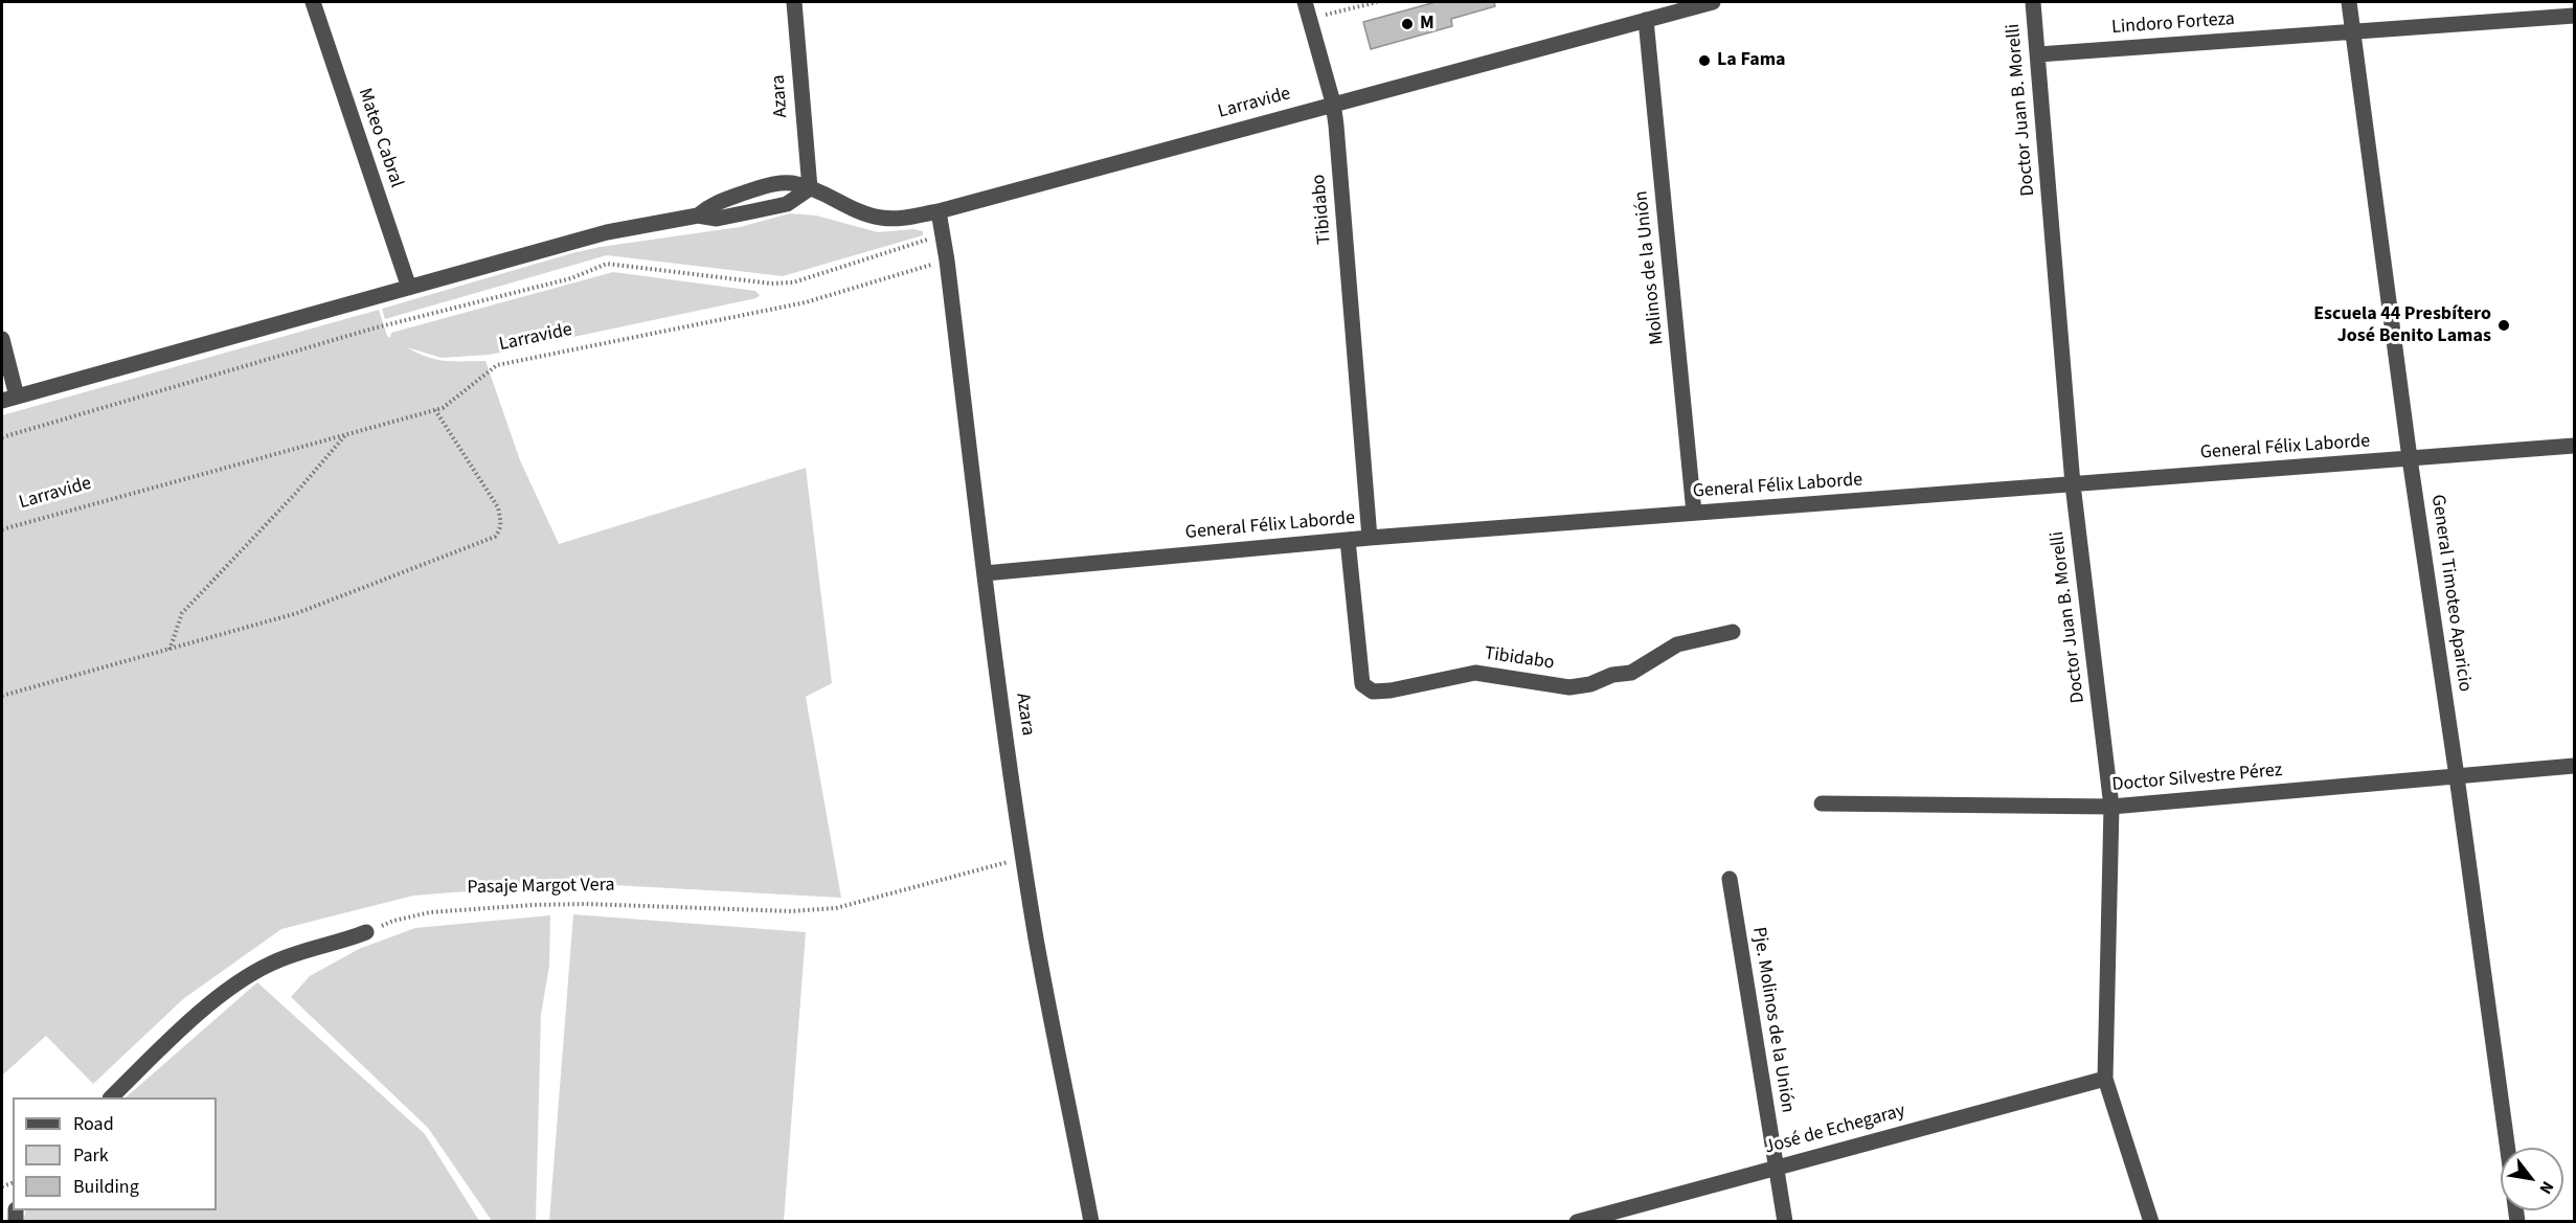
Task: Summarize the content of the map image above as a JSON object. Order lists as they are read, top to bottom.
{
  "streets": {
    "street": [
      "Lindoro Forteza",
      "Azara",
      "Larravide",
      "Doctor Juan B. Morelli",
      "Mateo Cabral",
      "Tibidabo",
      "Molinos de la Unión",
      "General Félix Laborde",
      "General Timoteo Aparicio",
      "Doctor Silvestre Pérez",
      "Pje. Molinos de la Unión",
      "José de Echegaray"
    ],
    "path": ["Pasaje Margot Vera"]
  },
  "crossings": [
    ["Lindoro Forteza", "Doctor Juan B. Morelli"],
    ["Lindoro Forteza", "General Timoteo Aparicio"],
    ["Azara", "Larravide"],
    ["Azara", "General Félix Laborde"],
    ["Azara", "Pasaje Margot Vera"],
    ["Larravide", "Mateo Cabral"],
    ["Larravide", "Tibidabo"],
    ["Larravide", "Molinos de la Unión"],
    ["Doctor Juan B. Morelli", "General Félix Laborde"],
    ["Doctor Juan B. Morelli", "Doctor Silvestre Pérez"],
    ["Doctor Juan B. Morelli", "José de Echegaray"],
    ["Tibidabo", "General Félix Laborde"],
    ["Molinos de la Unión", "General Félix Laborde"],
    ["General Félix Laborde", "General Timoteo Aparicio"],
    ["General Timoteo Aparicio", "Doctor Silvestre Pérez"],
    ["Pje. Molinos de la Unión", "José de Echegaray"]
  ],
  "places": ["M", "La Fama", "Escuela 44 Presbítero José Benito Lamas"],
  "legend": ["Road", "Park", "Building"],
  "north": "bottom right"
}
